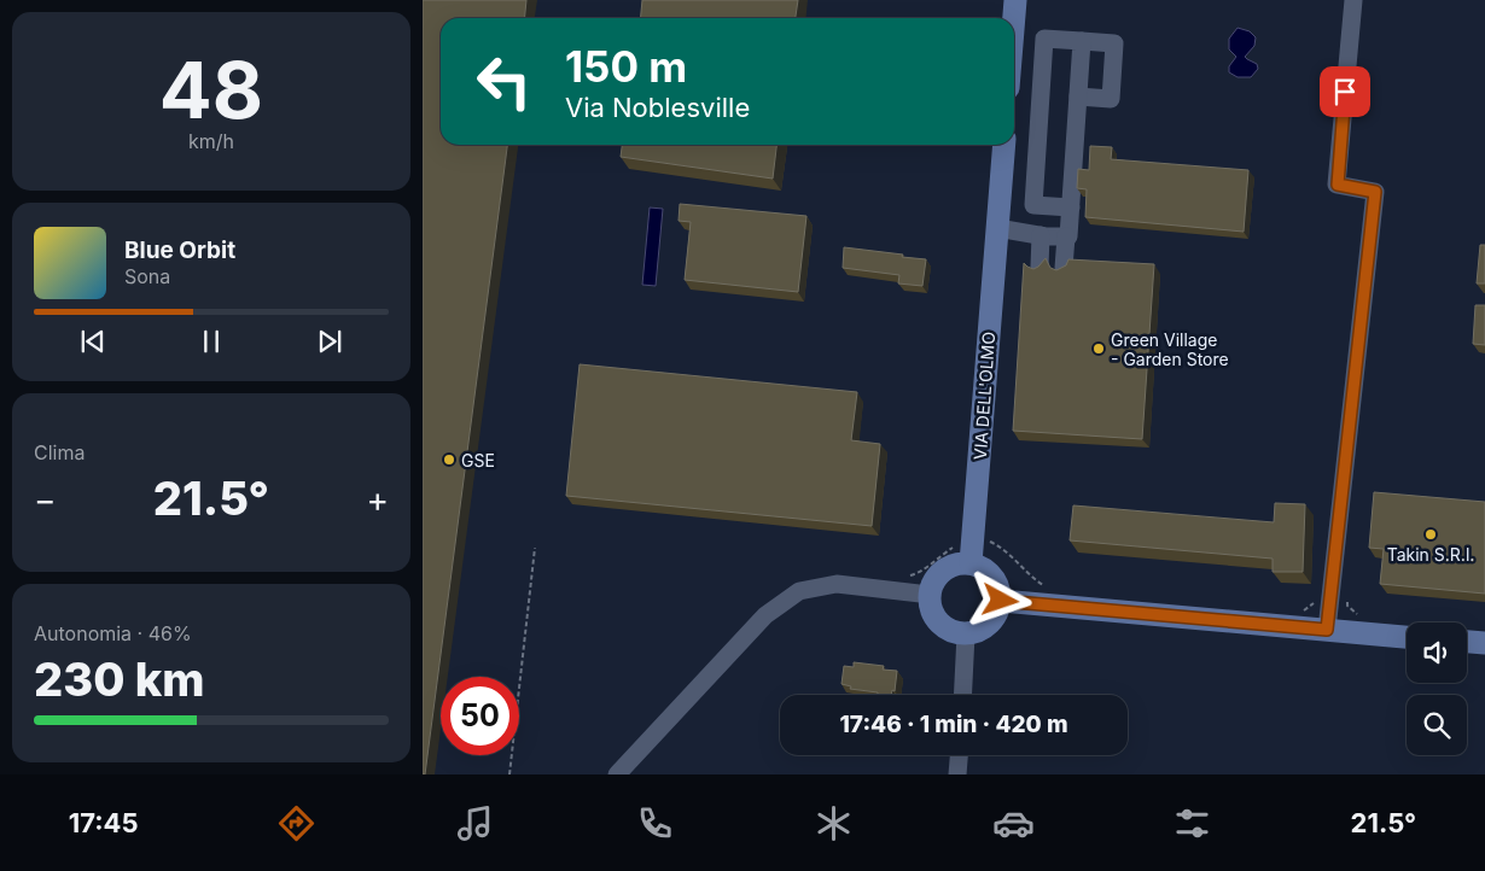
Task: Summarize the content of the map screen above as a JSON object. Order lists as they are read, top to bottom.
{
  "streets": {
    "main road": ["VIA DELL'OLMO"]
  },
  "places": ["Green Village - Garden Store", "GSE", "Takin S.R.l."],
  "page": {
    "tile": [
      ["48", "km/h"],
      "Clima",
      ["Autonomia · 46%", "230 km"]
    ],
    "turn": ["150 m", "Via Noblesville"],
    "song": ["Blue Orbit", "Sona"],
    "heat": ["−", "21.5°", "+"],
    "limit": "50",
    "trip": "17:46 · 1 min · 420 m",
    "tabs": ["17:45", "21.5°"]
  }
}
